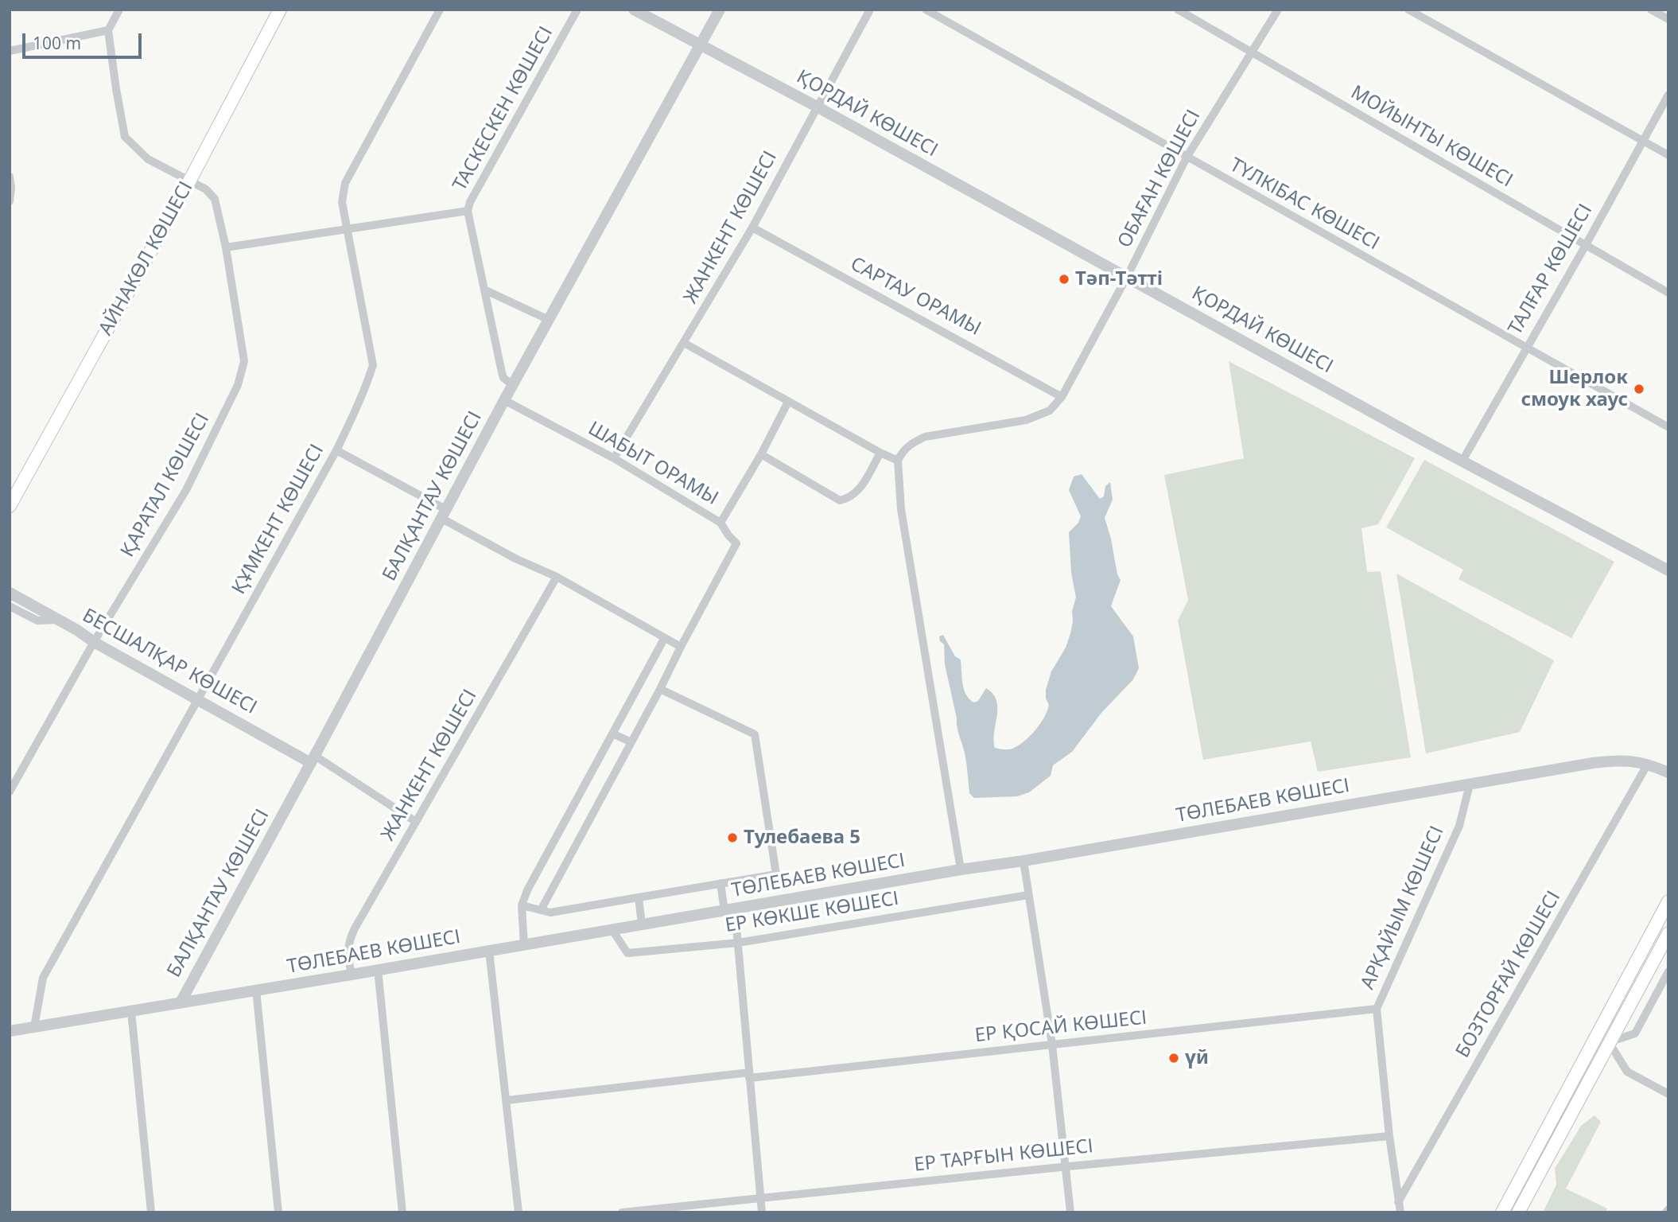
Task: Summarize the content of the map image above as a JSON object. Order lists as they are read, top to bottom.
{
  "streets": {
    "main road": ["АЙНАКӨЛ КӨШЕСІ"],
    "street": [
      "ТАСКЕСКЕН КӨШЕСІ",
      "ҚОРДАЙ КӨШЕСІ",
      "МОЙЫНТЫ КӨШЕСІ",
      "ОБАҒАН КӨШЕСІ",
      "ТҮЛКІБАС КӨШЕСІ",
      "ЖАНКЕНТ КӨШЕСІ",
      "ТАЛҒАР КӨШЕСІ",
      "САРТАУ ОРАМЫ",
      "ШАБЫТ ОРАМЫ",
      "ҚАРАТАЛ КӨШЕСІ",
      "БАЛҚАНТАУ КӨШЕСІ",
      "ҚҰМКЕНТ КӨШЕСІ",
      "БЕСШАЛҚАР КӨШЕСІ",
      "ТӨЛЕБАЕВ КӨШЕСІ",
      "АРҚАЙЫМ КӨШЕСІ",
      "ЕР КӨКШЕ КӨШЕСІ",
      "БОЗТОРҒАЙ КӨШЕСІ",
      "ЕР ҚОСАЙ КӨШЕСІ",
      "ЕР ТАРҒЫН КӨШЕСІ"
    ]
  },
  "crossings": [
    ["ТАСКЕСКЕН КӨШЕСІ", "БАЛҚАНТАУ КӨШЕСІ"],
    ["ҚОРДАЙ КӨШЕСІ", "ОБАҒАН КӨШЕСІ"],
    ["ҚОРДАЙ КӨШЕСІ", "ЖАНКЕНТ КӨШЕСІ"],
    ["ҚОРДАЙ КӨШЕСІ", "ТАЛҒАР КӨШЕСІ"],
    ["ҚОРДАЙ КӨШЕСІ", "БАЛҚАНТАУ КӨШЕСІ"],
    ["МОЙЫНТЫ КӨШЕСІ", "ОБАҒАН КӨШЕСІ"],
    ["МОЙЫНТЫ КӨШЕСІ", "ТАЛҒАР КӨШЕСІ"],
    ["ОБАҒАН КӨШЕСІ", "ТҮЛКІБАС КӨШЕСІ"],
    ["ОБАҒАН КӨШЕСІ", "САРТАУ ОРАМЫ"],
    ["ТҮЛКІБАС КӨШЕСІ", "ТАЛҒАР КӨШЕСІ"],
    ["ЖАНКЕНТ КӨШЕСІ", "САРТАУ ОРАМЫ"],
    ["ЖАНКЕНТ КӨШЕСІ", "ШАБЫТ ОРАМЫ"],
    ["ЖАНКЕНТ КӨШЕСІ", "ТӨЛЕБАЕВ КӨШЕСІ"],
    ["АЙНАКӨЛ КӨШЕСІ", "ҚАРАТАЛ КӨШЕСІ"],
    ["ШАБЫТ ОРАМЫ", "БАЛҚАНТАУ КӨШЕСІ"],
    ["ҚАРАТАЛ КӨШЕСІ", "БЕСШАЛҚАР КӨШЕСІ"],
    ["БАЛҚАНТАУ КӨШЕСІ", "БЕСШАЛҚАР КӨШЕСІ"],
    ["БАЛҚАНТАУ КӨШЕСІ", "ТӨЛЕБАЕВ КӨШЕСІ"],
    ["ҚҰМКЕНТ КӨШЕСІ", "БЕСШАЛҚАР КӨШЕСІ"],
    ["ҚҰМКЕНТ КӨШЕСІ", "ТӨЛЕБАЕВ КӨШЕСІ"],
    ["ТӨЛЕБАЕВ КӨШЕСІ", "АРҚАЙЫМ КӨШЕСІ"],
    ["ТӨЛЕБАЕВ КӨШЕСІ", "ЕР КӨКШЕ КӨШЕСІ"],
    ["ТӨЛЕБАЕВ КӨШЕСІ", "БОЗТОРҒАЙ КӨШЕСІ"],
    ["АРҚАЙЫМ КӨШЕСІ", "БОЗТОРҒАЙ КӨШЕСІ"],
    ["АРҚАЙЫМ КӨШЕСІ", "ЕР ҚОСАЙ КӨШЕСІ"],
    ["АРҚАЙЫМ КӨШЕСІ", "ЕР ТАРҒЫН КӨШЕСІ"]
  ],
  "places": [
    "Тәп-Тәтті",
    "Шерлок смоук хаус",
    "Тулебаева 5",
    "үй"
  ],
  "scale_bar": "100 m"
}
